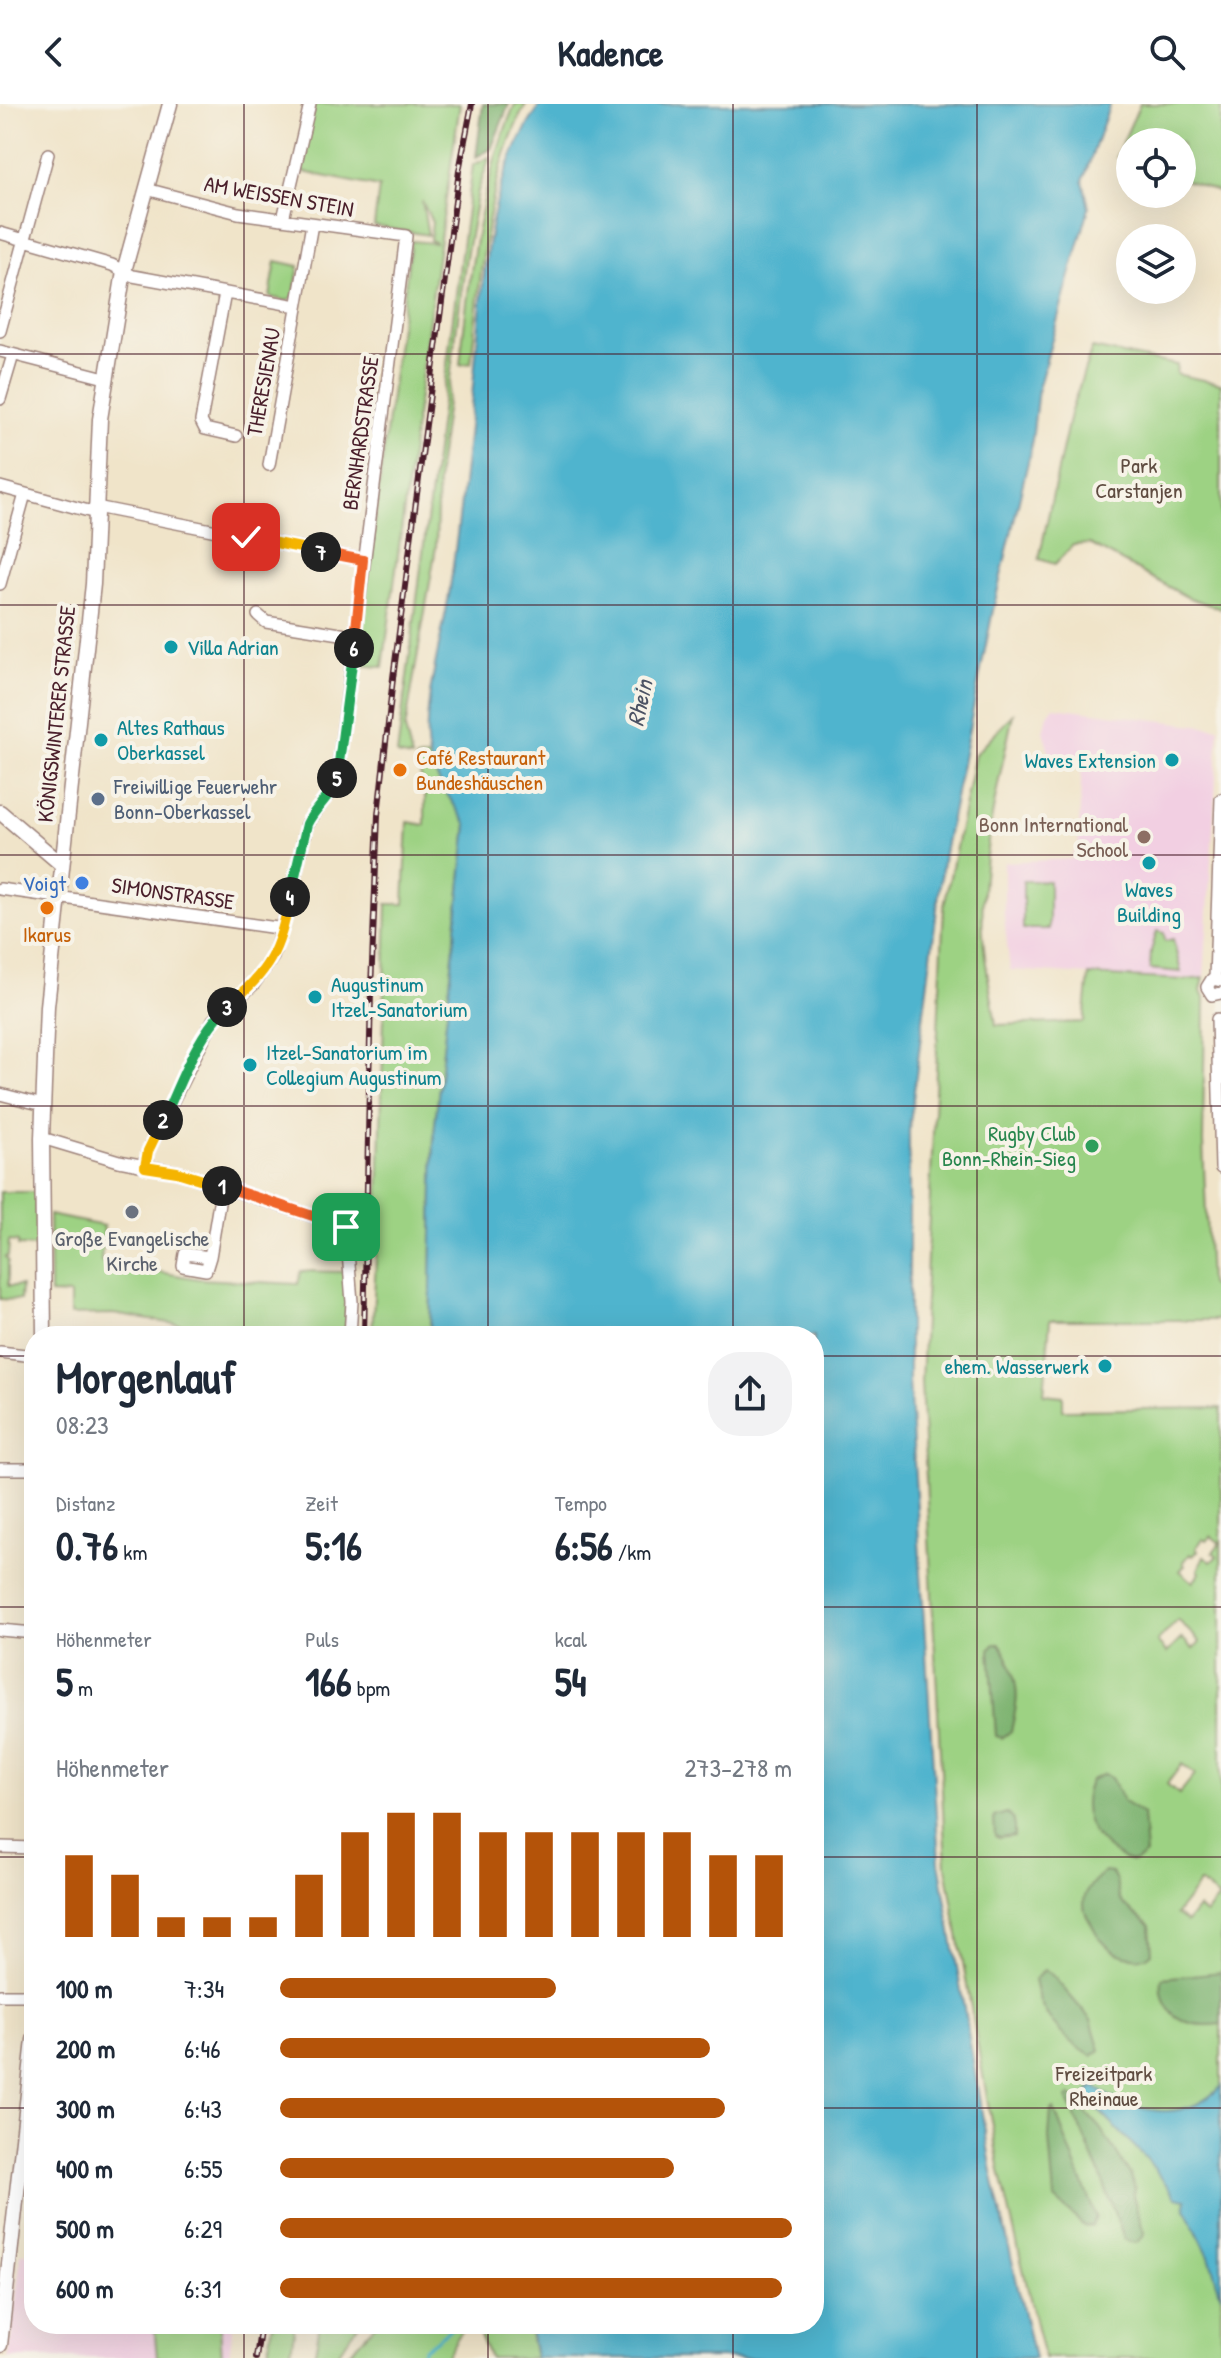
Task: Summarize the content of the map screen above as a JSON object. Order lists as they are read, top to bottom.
{
  "streets": {
    "main road": ["KÖNIGSWINTERER STRASSE"],
    "street": [
      "AM WEISSEN STEIN",
      "THERESIENAU",
      "BERNHARDSTRASSE",
      "SIMONSTRASSE"
    ]
  },
  "crossings": [
    ["AM WEISSEN STEIN", "THERESIENAU"],
    ["AM WEISSEN STEIN", "BERNHARDSTRASSE"],
    ["AM WEISSEN STEIN", "KÖNIGSWINTERER STRASSE"],
    ["THERESIENAU", "KÖNIGSWINTERER STRASSE"],
    ["BERNHARDSTRASSE", "SIMONSTRASSE"],
    ["KÖNIGSWINTERER STRASSE", "SIMONSTRASSE"]
  ],
  "water": ["Rhein"],
  "parks": ["Park Carstanjen", "Freizeitpark Rheinaue"],
  "places": [
    "Villa Adrian",
    "Altes Rathaus Oberkassel",
    "Waves Extension",
    "Café Restaurant Bundeshäuschen",
    "Freiwillige Feuerwehr Bonn-Oberkassel",
    "Bonn International School",
    "Waves Building",
    "Voigt",
    "Ikarus",
    "Augustinum Itzel-Sanatorium",
    "Itzel-Sanatorium im Collegium Augustinum",
    "Rugby Club Bonn-Rhein-Sieg",
    "Große Evangelische Kirche",
    "ehem. Wasserwerk"
  ],
  "page": {
    "header": "Kadence",
    "pins": [
      "7",
      "6",
      "5",
      "4",
      "3",
      "2",
      "1"
    ],
    "heading": ["Morgenlauf", "08:23"],
    "stats": [
      ["Distanz", "0.76 km"],
      ["Zeit", "5:16"],
      ["Tempo", "6:56 /km"],
      ["Höhenmeter", "5 m"],
      ["Puls", "166 bpm"],
      ["kcal", "54"]
    ],
    "chart": ["Höhenmeter", "273–278 m"],
    "list": [
      {
        "name": "100 m",
        "note": "7:34"
      },
      {
        "name": "200 m",
        "note": "6:46"
      },
      {
        "name": "300 m",
        "note": "6:43"
      },
      {
        "name": "400 m",
        "note": "6:55"
      },
      {
        "name": "500 m",
        "note": "6:29"
      },
      {
        "name": "600 m",
        "note": "6:31"
      }
    ]
  }
}
